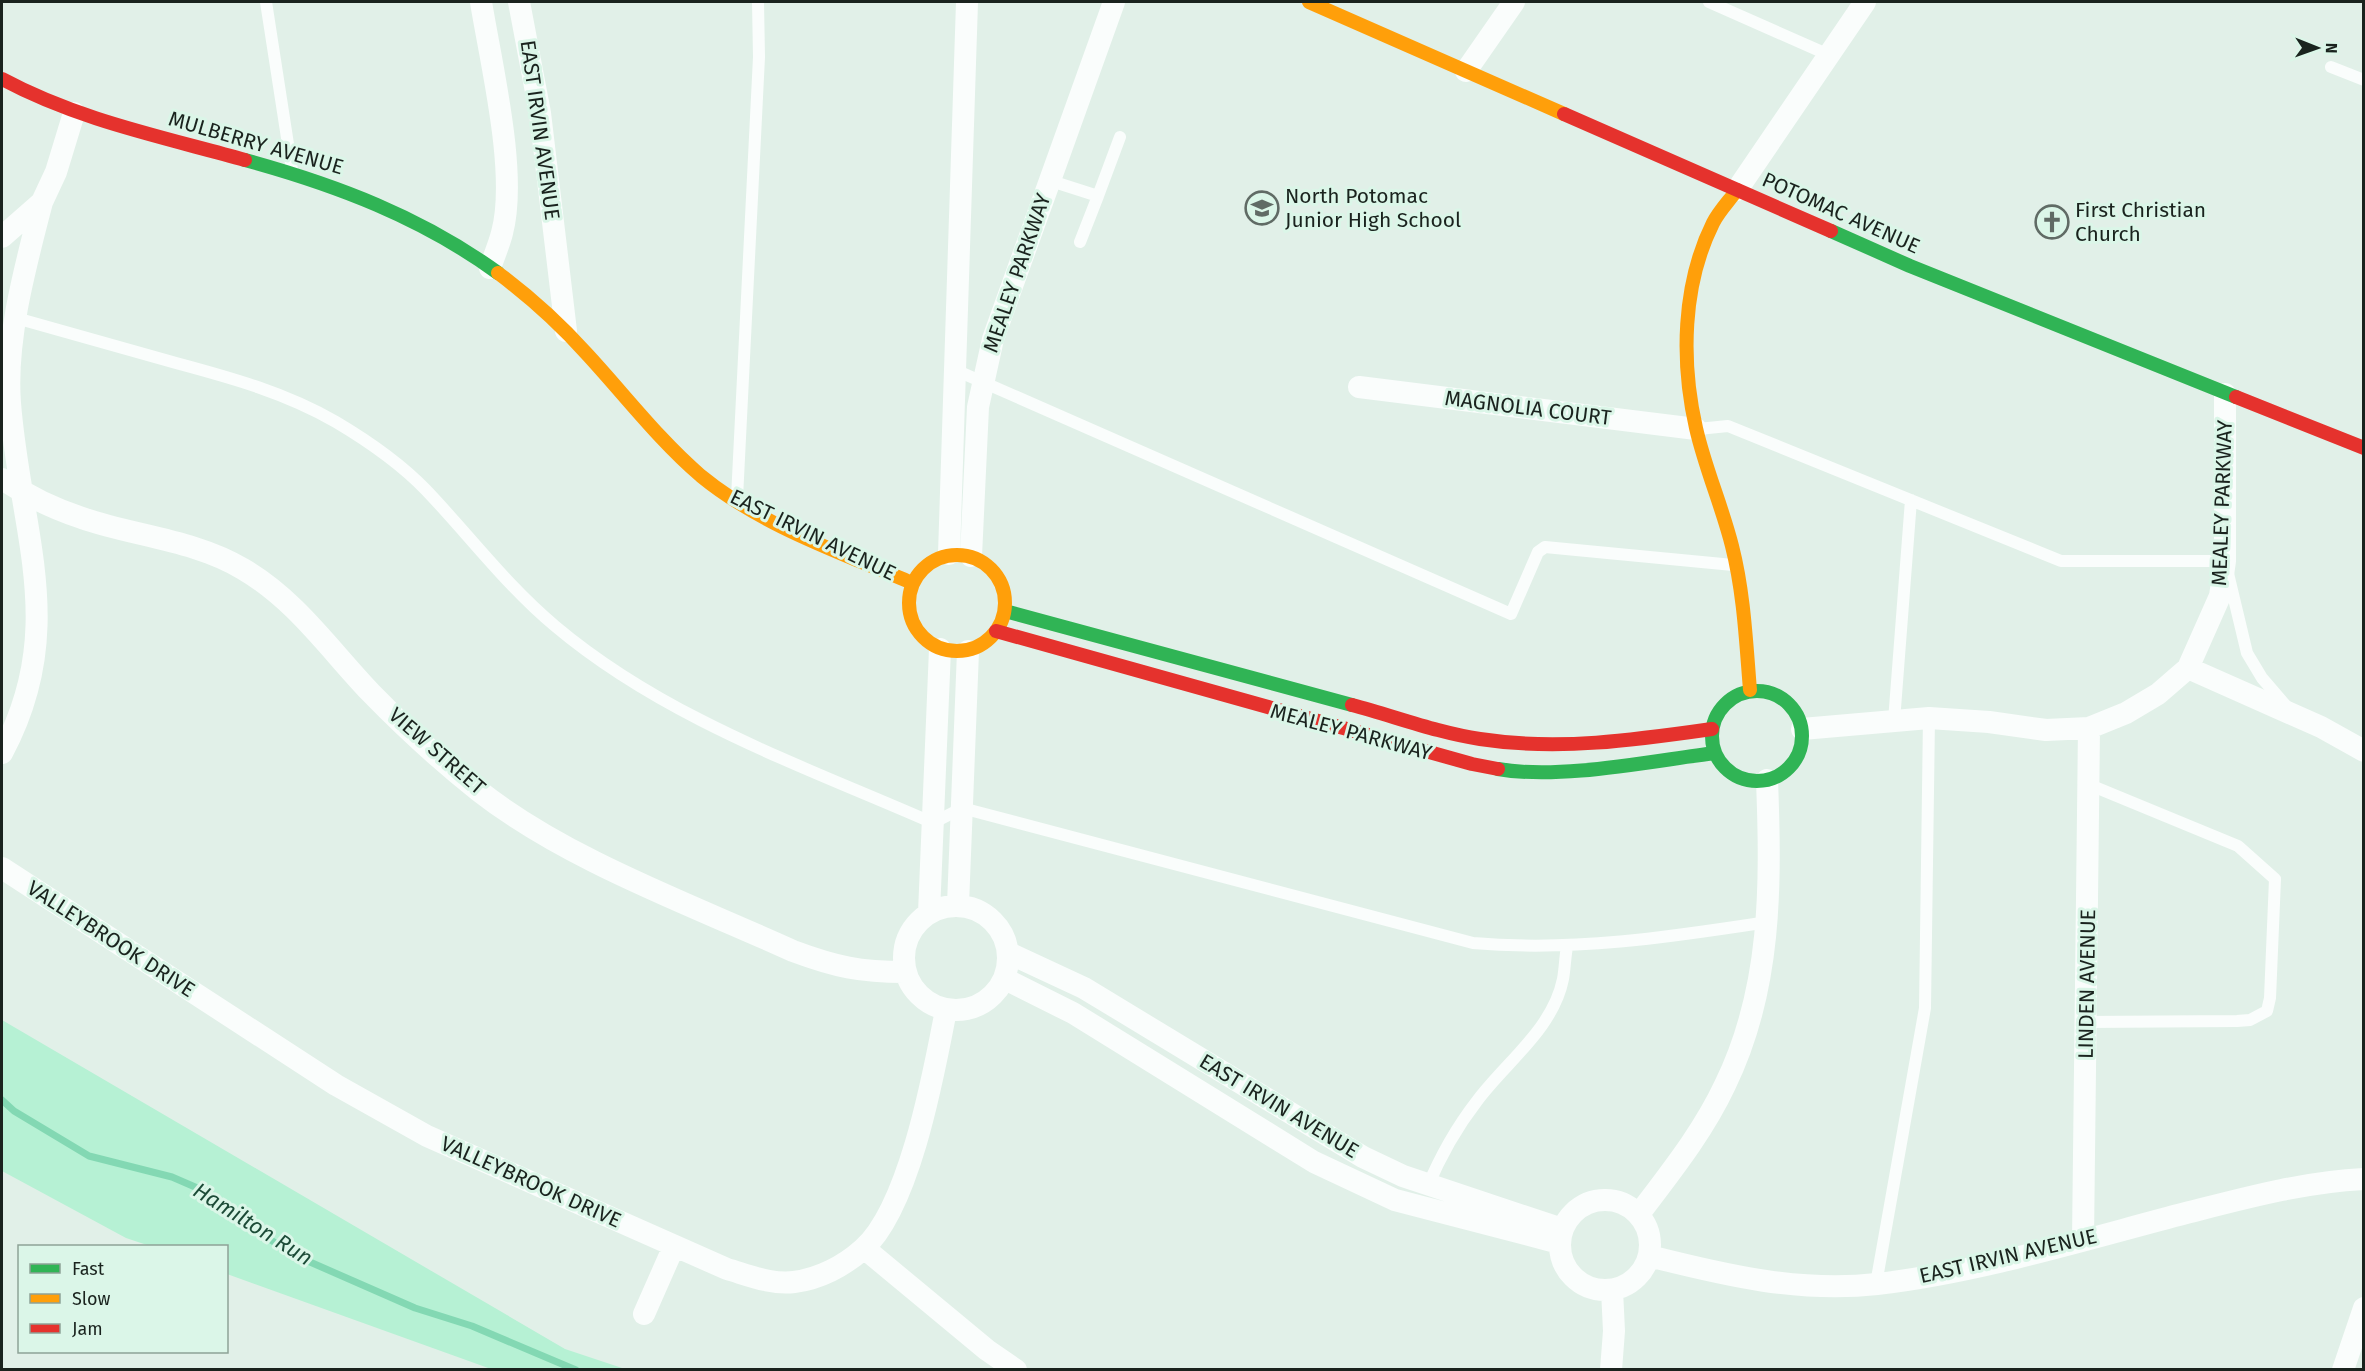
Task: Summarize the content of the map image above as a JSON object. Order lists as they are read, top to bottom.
{
  "streets": {
    "street": [
      "EAST IRVIN AVENUE",
      "MULBERRY AVENUE",
      "POTOMAC AVENUE",
      "MEALEY PARKWAY",
      "MAGNOLIA COURT",
      "VIEW STREET",
      "VALLEYBROOK DRIVE",
      "LINDEN AVENUE"
    ]
  },
  "crossings": [
    ["EAST IRVIN AVENUE", "MULBERRY AVENUE"],
    ["EAST IRVIN AVENUE", "MEALEY PARKWAY"],
    ["EAST IRVIN AVENUE", "VIEW STREET"],
    ["EAST IRVIN AVENUE", "VALLEYBROOK DRIVE"],
    ["EAST IRVIN AVENUE", "LINDEN AVENUE"],
    ["POTOMAC AVENUE", "MEALEY PARKWAY"],
    ["MEALEY PARKWAY", "LINDEN AVENUE"],
    ["VIEW STREET", "VALLEYBROOK DRIVE"]
  ],
  "water": ["Hamilton Run"],
  "places": {
    "school or university": ["North Potomac Junior High School"],
    "church": ["First Christian Church"]
  },
  "legend": ["Fast", "Slow", "Jam"],
  "north": "right"
}
